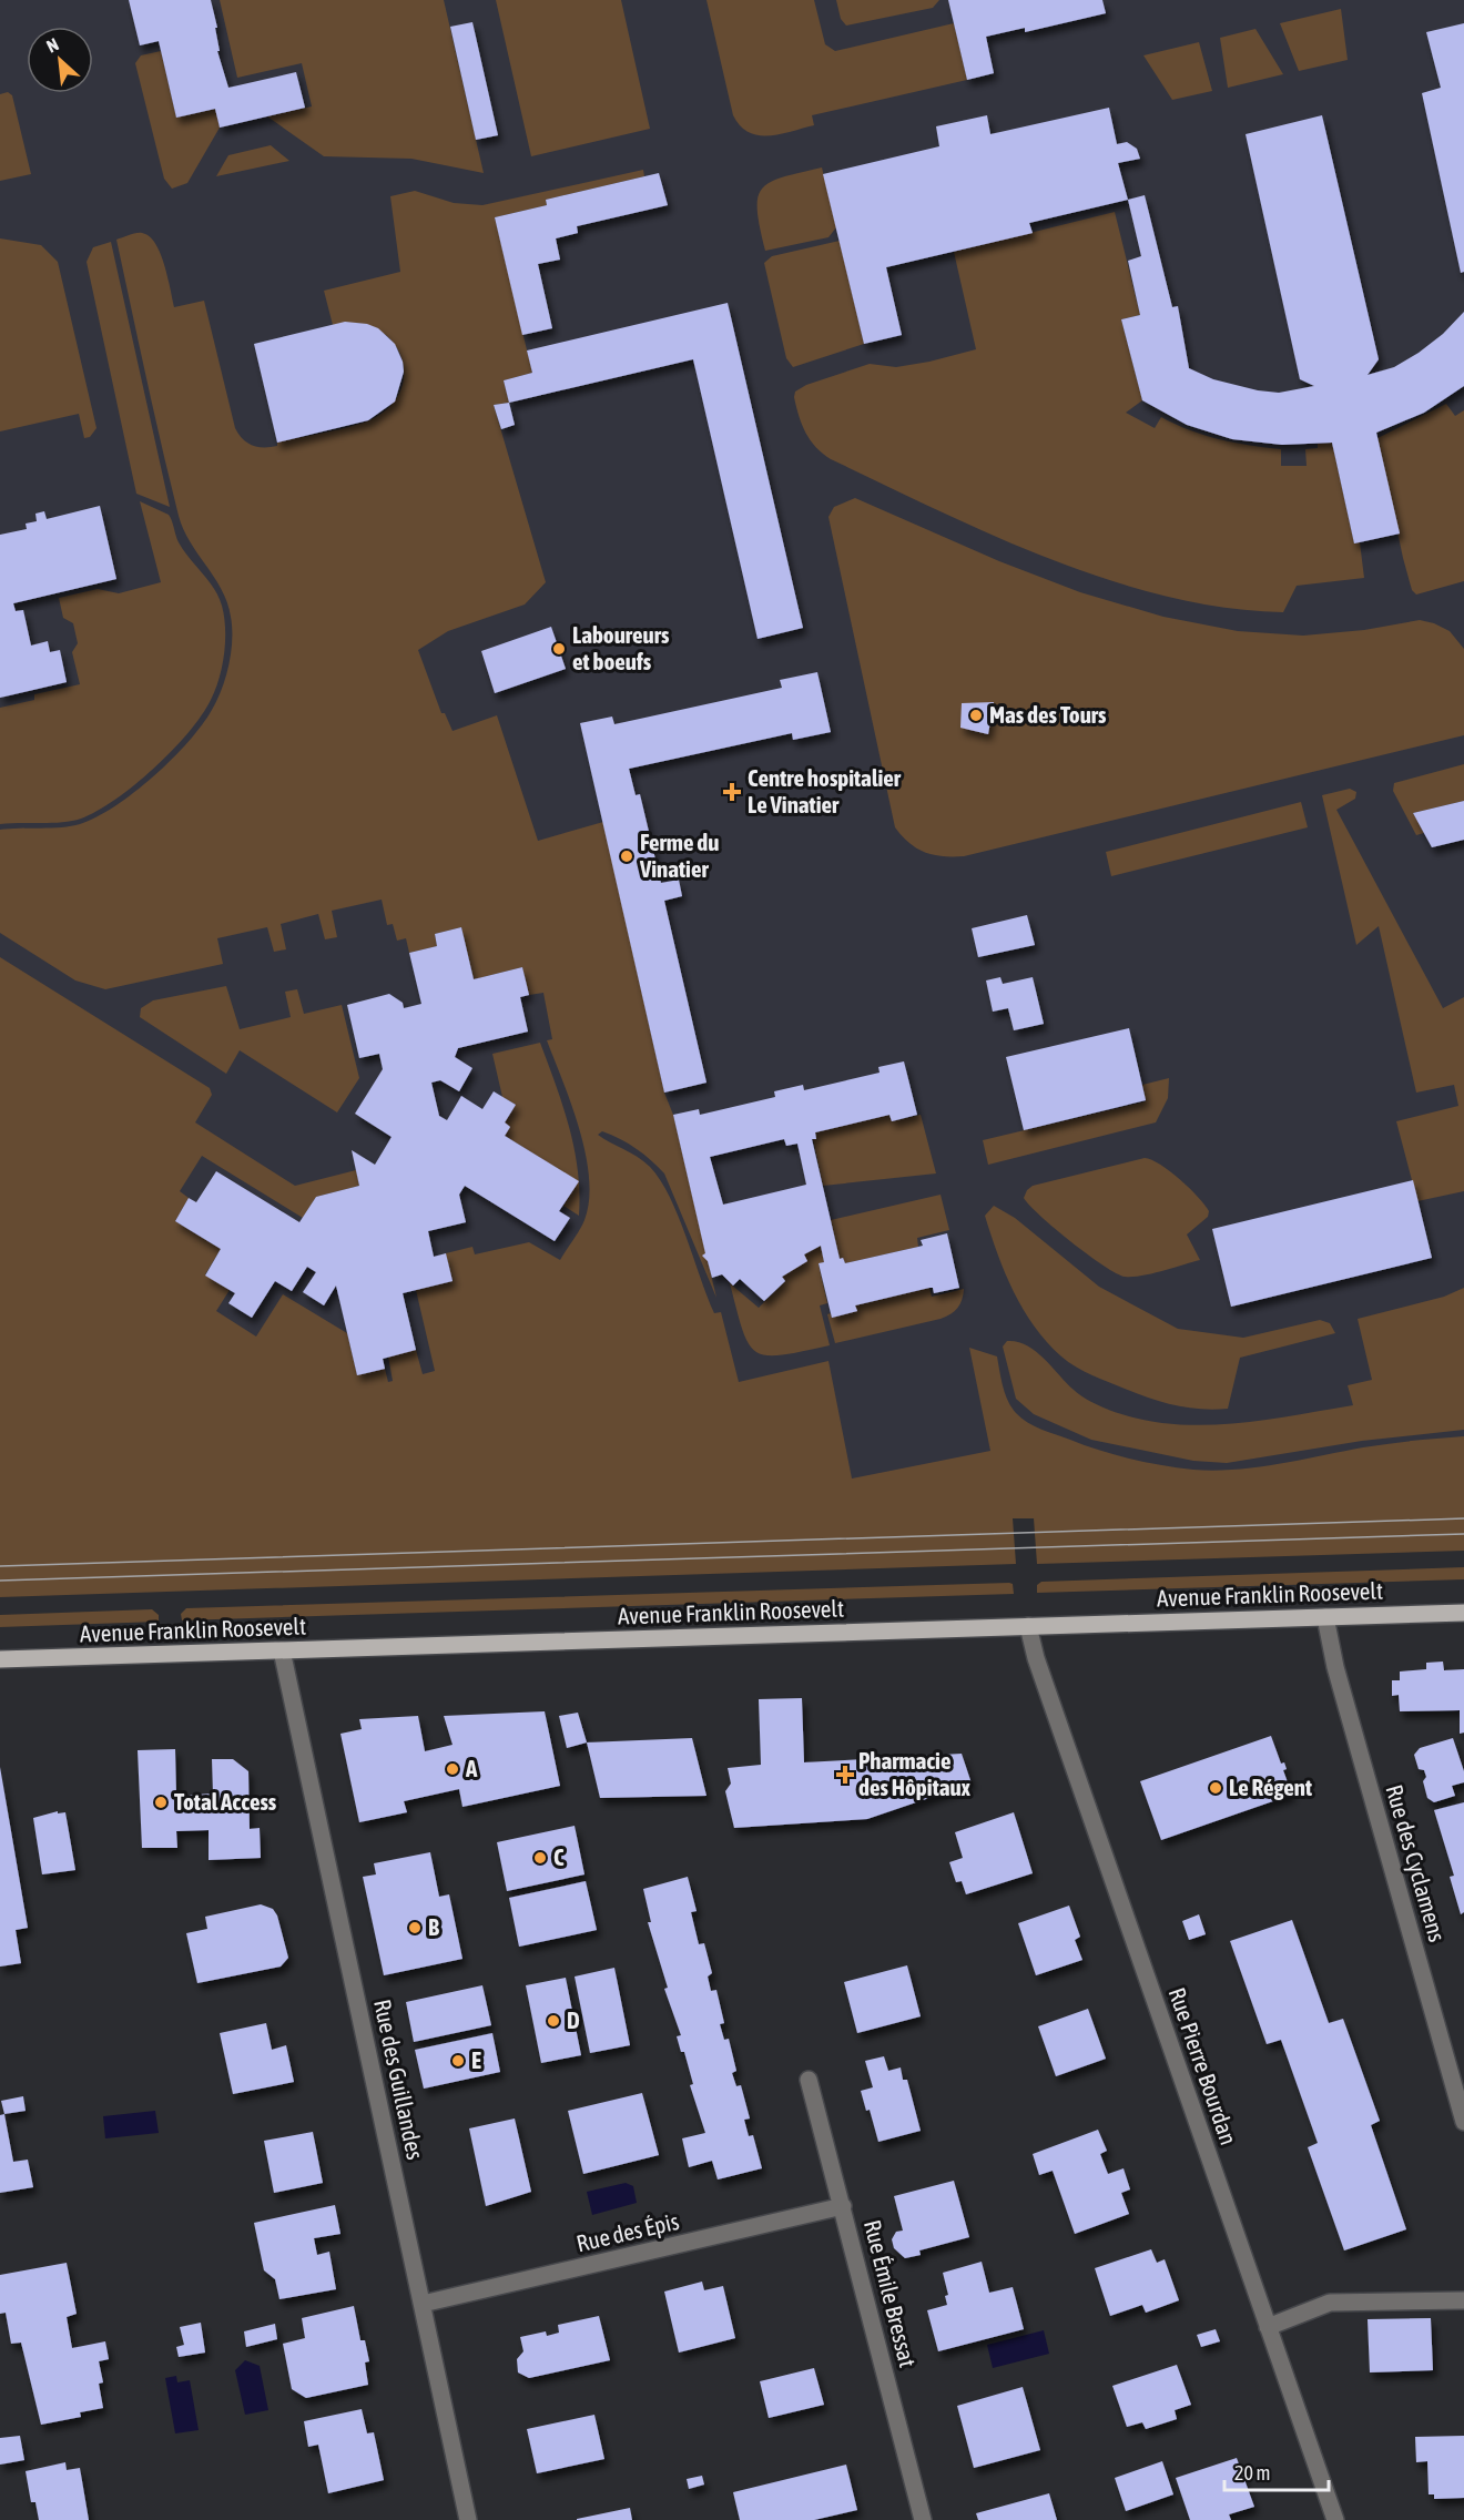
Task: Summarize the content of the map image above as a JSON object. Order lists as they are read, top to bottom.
{
  "streets": {
    "main road": ["Avenue Franklin Roosevelt"],
    "street": [
      "Rue des Cyclamens",
      "Rue Pierre Bourdan",
      "Rue des Guillandes",
      "Rue des Épis",
      "Rue Émile Bressat"
    ]
  },
  "crossings": [
    ["Avenue Franklin Roosevelt", "Rue des Cyclamens"],
    ["Avenue Franklin Roosevelt", "Rue Pierre Bourdan"],
    ["Avenue Franklin Roosevelt", "Rue des Guillandes"],
    ["Rue des Guillandes", "Rue des Épis"],
    ["Rue des Épis", "Rue Émile Bressat"]
  ],
  "places": {
    "other": [
      "Laboureurs et boeufs",
      "Mas des Tours",
      "Ferme du Vinatier",
      "A",
      "Le Régent",
      "Total Access",
      "C",
      "B",
      "D",
      "E"
    ],
    "health": ["Centre hospitalier Le Vinatier", "Pharmacie des Hôpitaux"]
  },
  "scale_bar": "20 m",
  "north": "top left"
}
